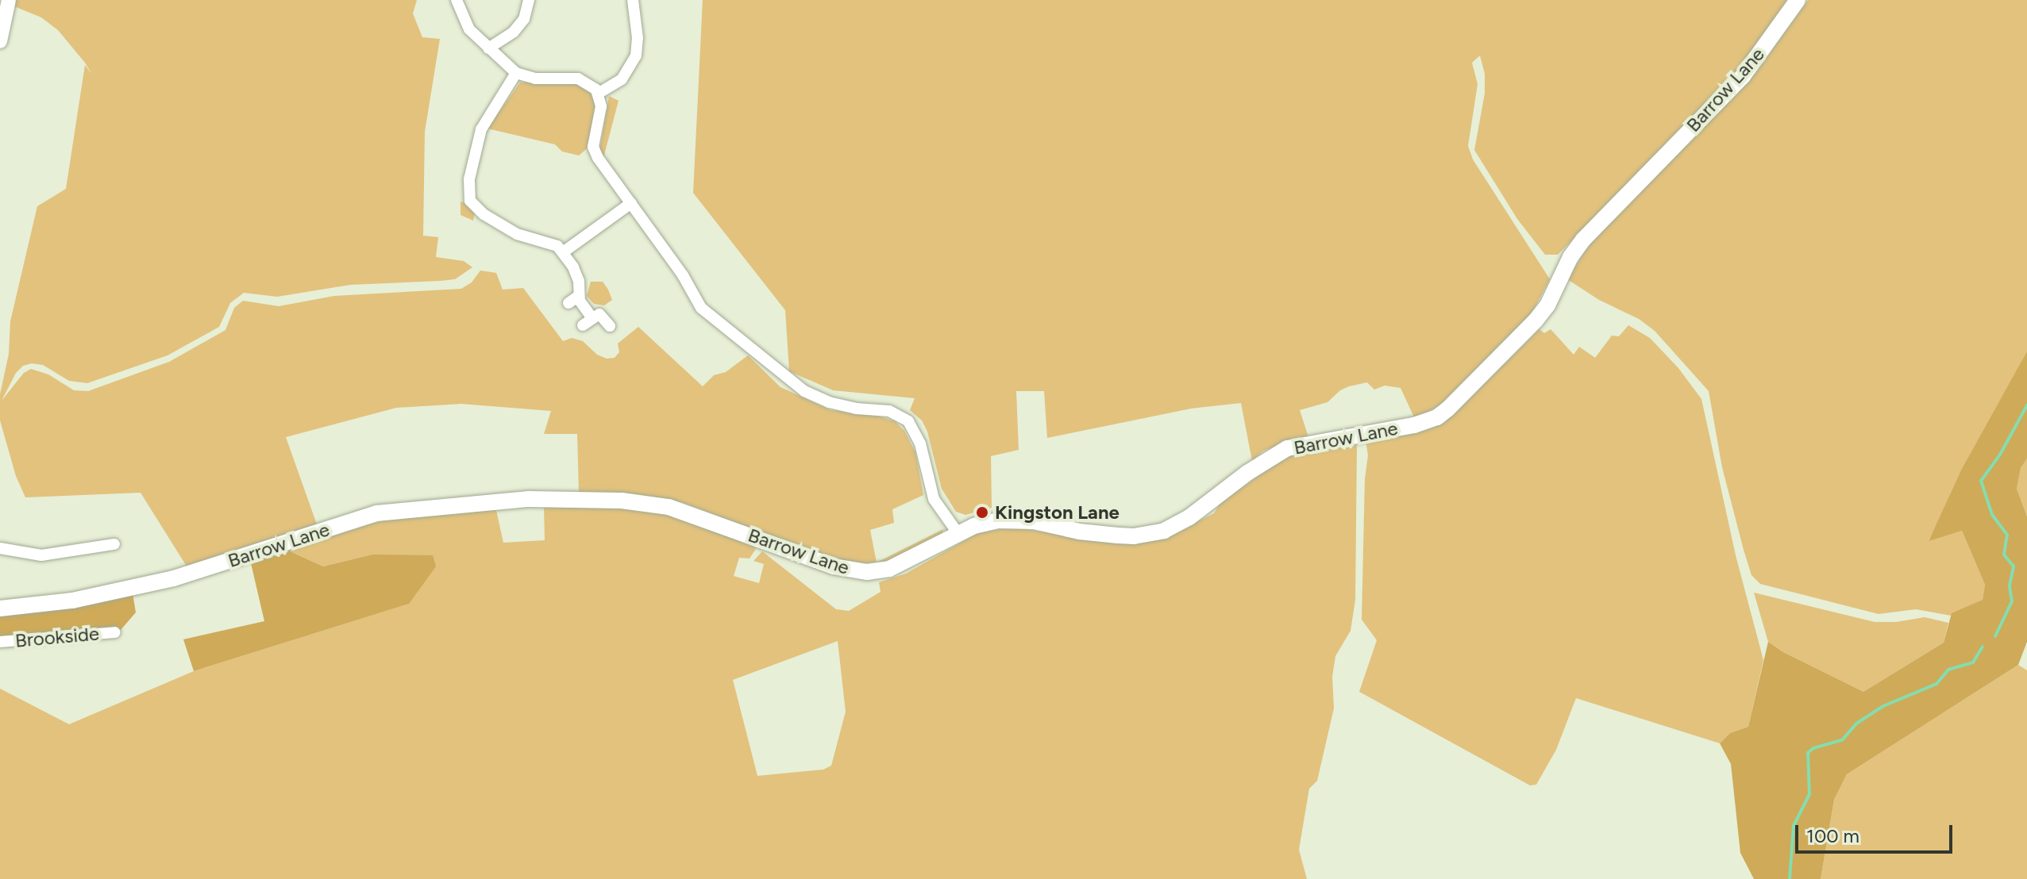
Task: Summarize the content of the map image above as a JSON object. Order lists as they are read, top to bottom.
{
  "streets": {
    "main road": ["Barrow Lane"],
    "street": ["Brookside"]
  },
  "places": ["Kingston Lane"],
  "scale_bar": "100 m"
}
